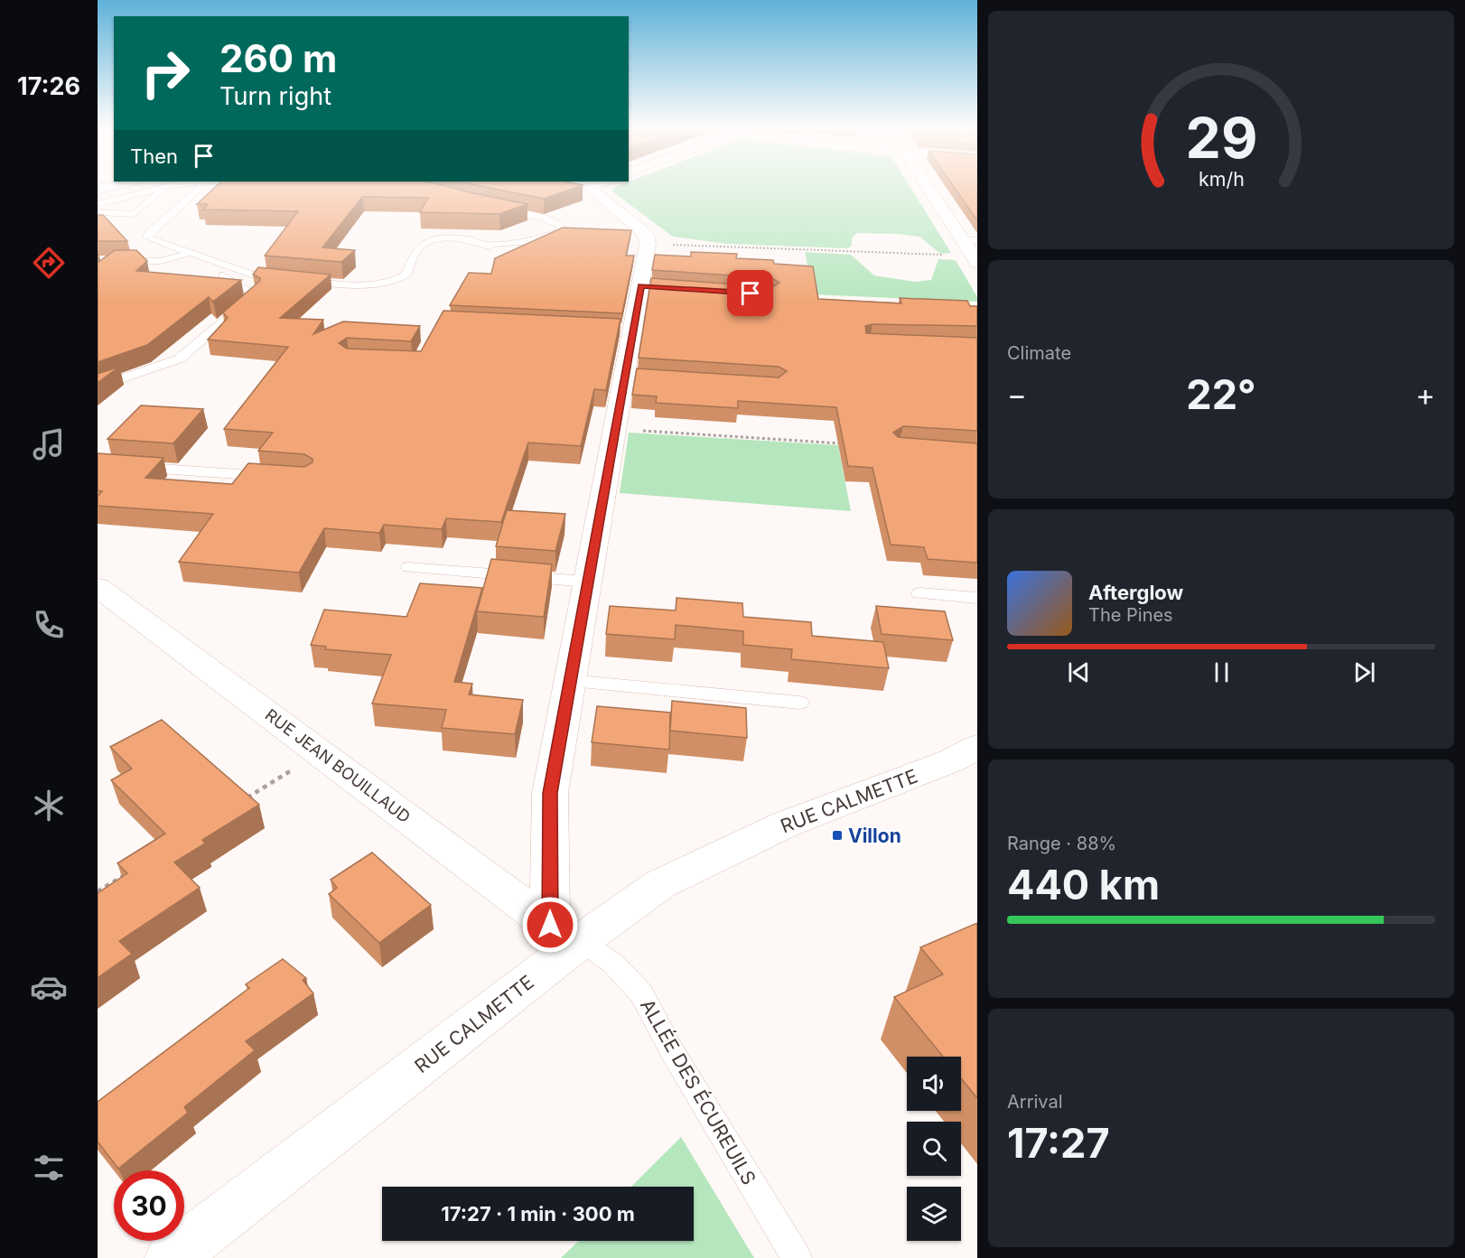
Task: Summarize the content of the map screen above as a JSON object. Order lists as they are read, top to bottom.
{
  "streets": {
    "street": ["RUE JEAN BOUILLAUD", "RUE CALMETTE"],
    "lane": ["ALLÉE DES ÉCUREUILS"]
  },
  "crossings": [
    ["RUE JEAN BOUILLAUD", "RUE CALMETTE"],
    ["RUE JEAN BOUILLAUD", "ALLÉE DES ÉCUREUILS"],
    ["RUE CALMETTE", "ALLÉE DES ÉCUREUILS"]
  ],
  "places": {
    "transit": ["Villon"]
  },
  "page": {
    "tabs": "17:26",
    "turn": ["260 m", "Turn right"],
    "then": "Then",
    "tile": [
      "Climate",
      ["Range · 88%", "440 km"],
      ["Arrival", "17:27"]
    ],
    "heat": ["−", "22°", "+"],
    "song": ["Afterglow", "The Pines"],
    "limit": "30",
    "trip": "17:27 · 1 min · 300 m",
    "gauge": ["29", "km/h"]
  }
}
